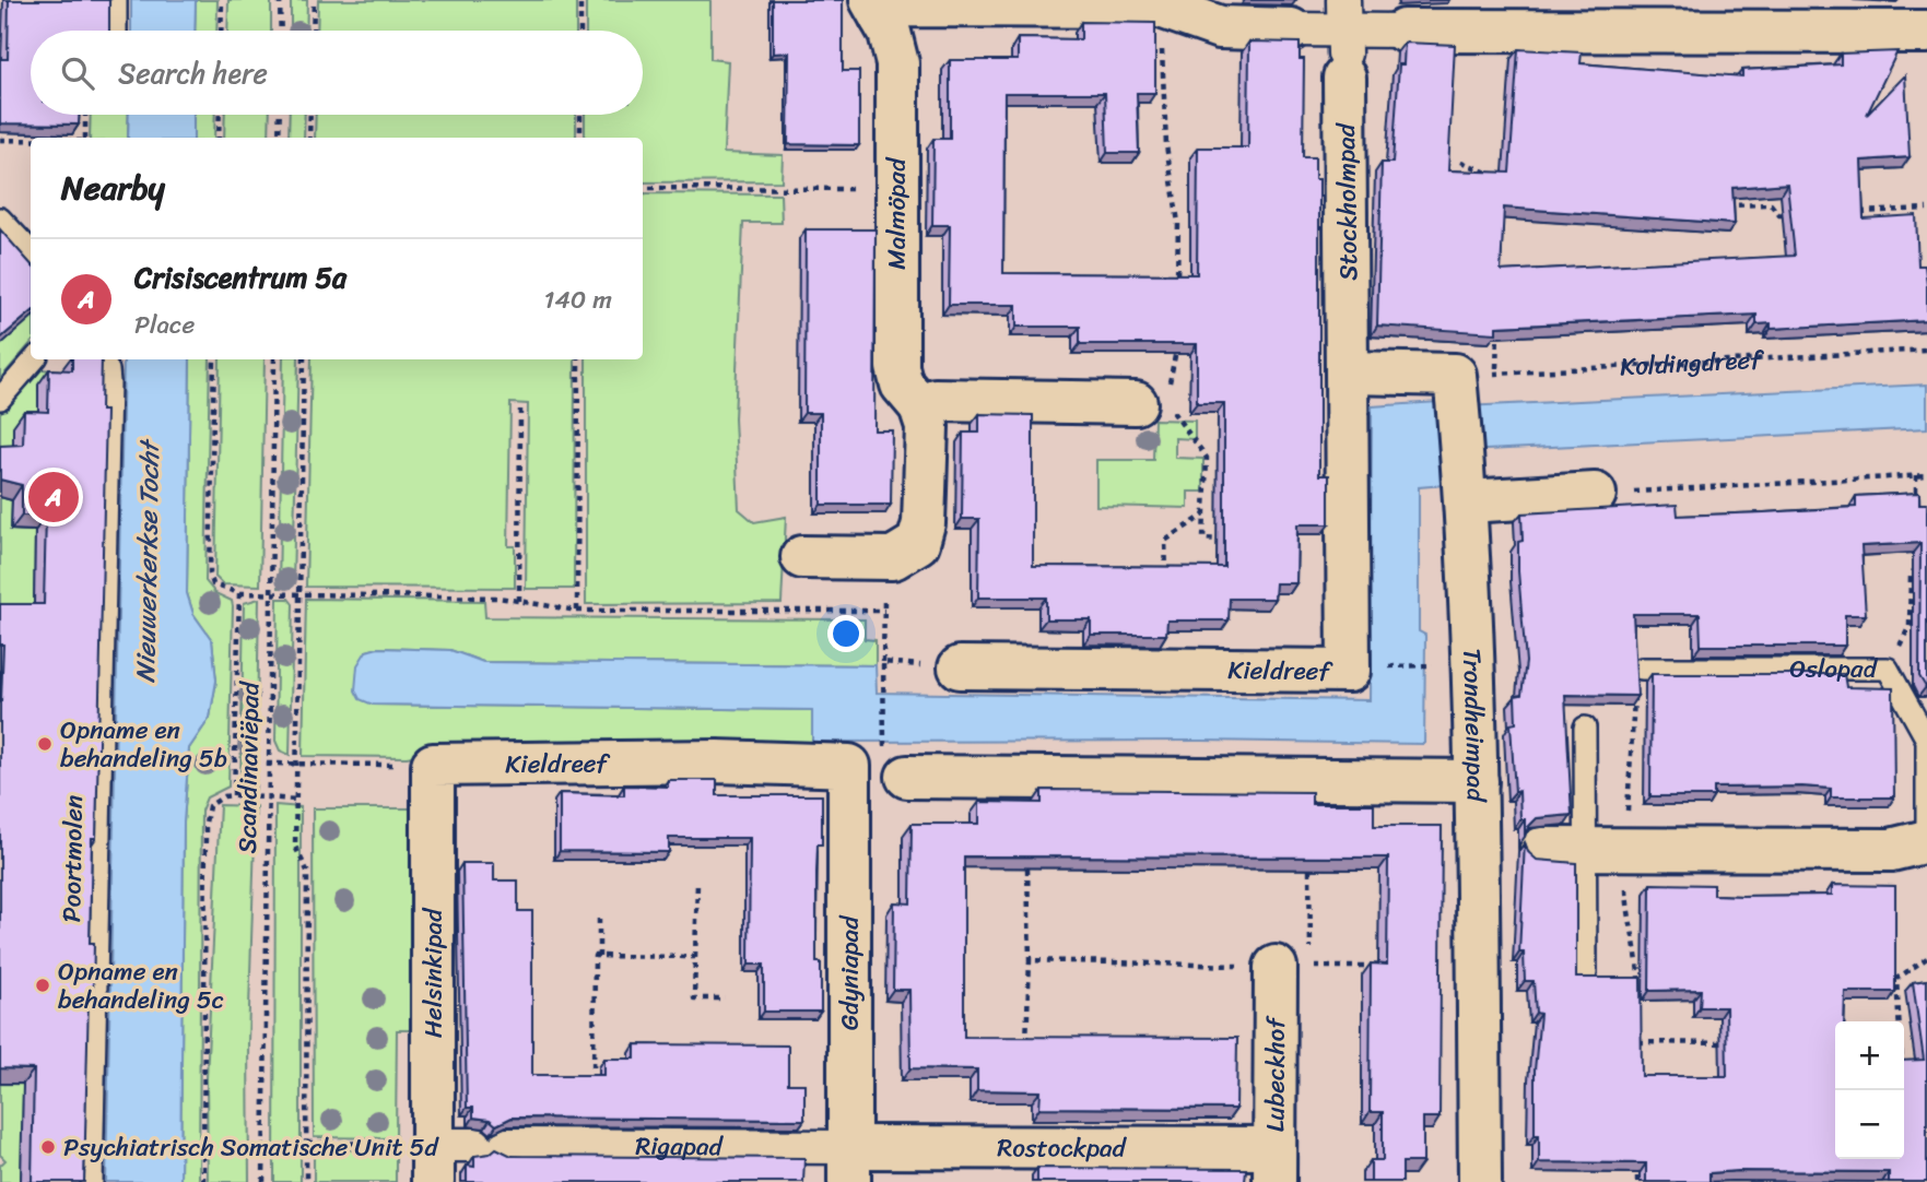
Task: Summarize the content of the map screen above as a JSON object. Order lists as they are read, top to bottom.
{
  "streets": {
    "street": [
      "Stockholmpad",
      "Malmöpad",
      "Kieldreef",
      "Oslopad",
      "Trondheimpad",
      "Helsinkipad",
      "Gdyniapad",
      "Lubeckhof",
      "Rigapad",
      "Rostockpad"
    ],
    "lane": ["Poortmolen"],
    "path": ["Koldingdreef", "Scandinaviëpad"]
  },
  "crossings": [
    ["Stockholmpad", "Malmöpad"],
    ["Stockholmpad", "Kieldreef"],
    ["Koldingdreef", "Trondheimpad"],
    ["Kieldreef", "Trondheimpad"],
    ["Kieldreef", "Helsinkipad"],
    ["Kieldreef", "Gdyniapad"],
    ["Helsinkipad", "Rigapad"],
    ["Gdyniapad", "Rigapad"],
    ["Gdyniapad", "Rostockpad"],
    ["Lubeckhof", "Rostockpad"],
    ["Rigapad", "Rostockpad"]
  ],
  "water": ["Nieuwerkerkse Tocht"],
  "places": ["Opname en behandeling 5b", "Opname en behandeling 5c", "Psychiatrisch Somatische Unit 5d"],
  "page": {
    "search": "Search here",
    "heading": "Nearby",
    "list": [
      {
        "mark": "A",
        "name": "Crisiscentrum 5a",
        "note": "Place",
        "value": "140 m"
      }
    ],
    "pins": "A",
    "map_buttons": ["+", "−"]
  }
}
